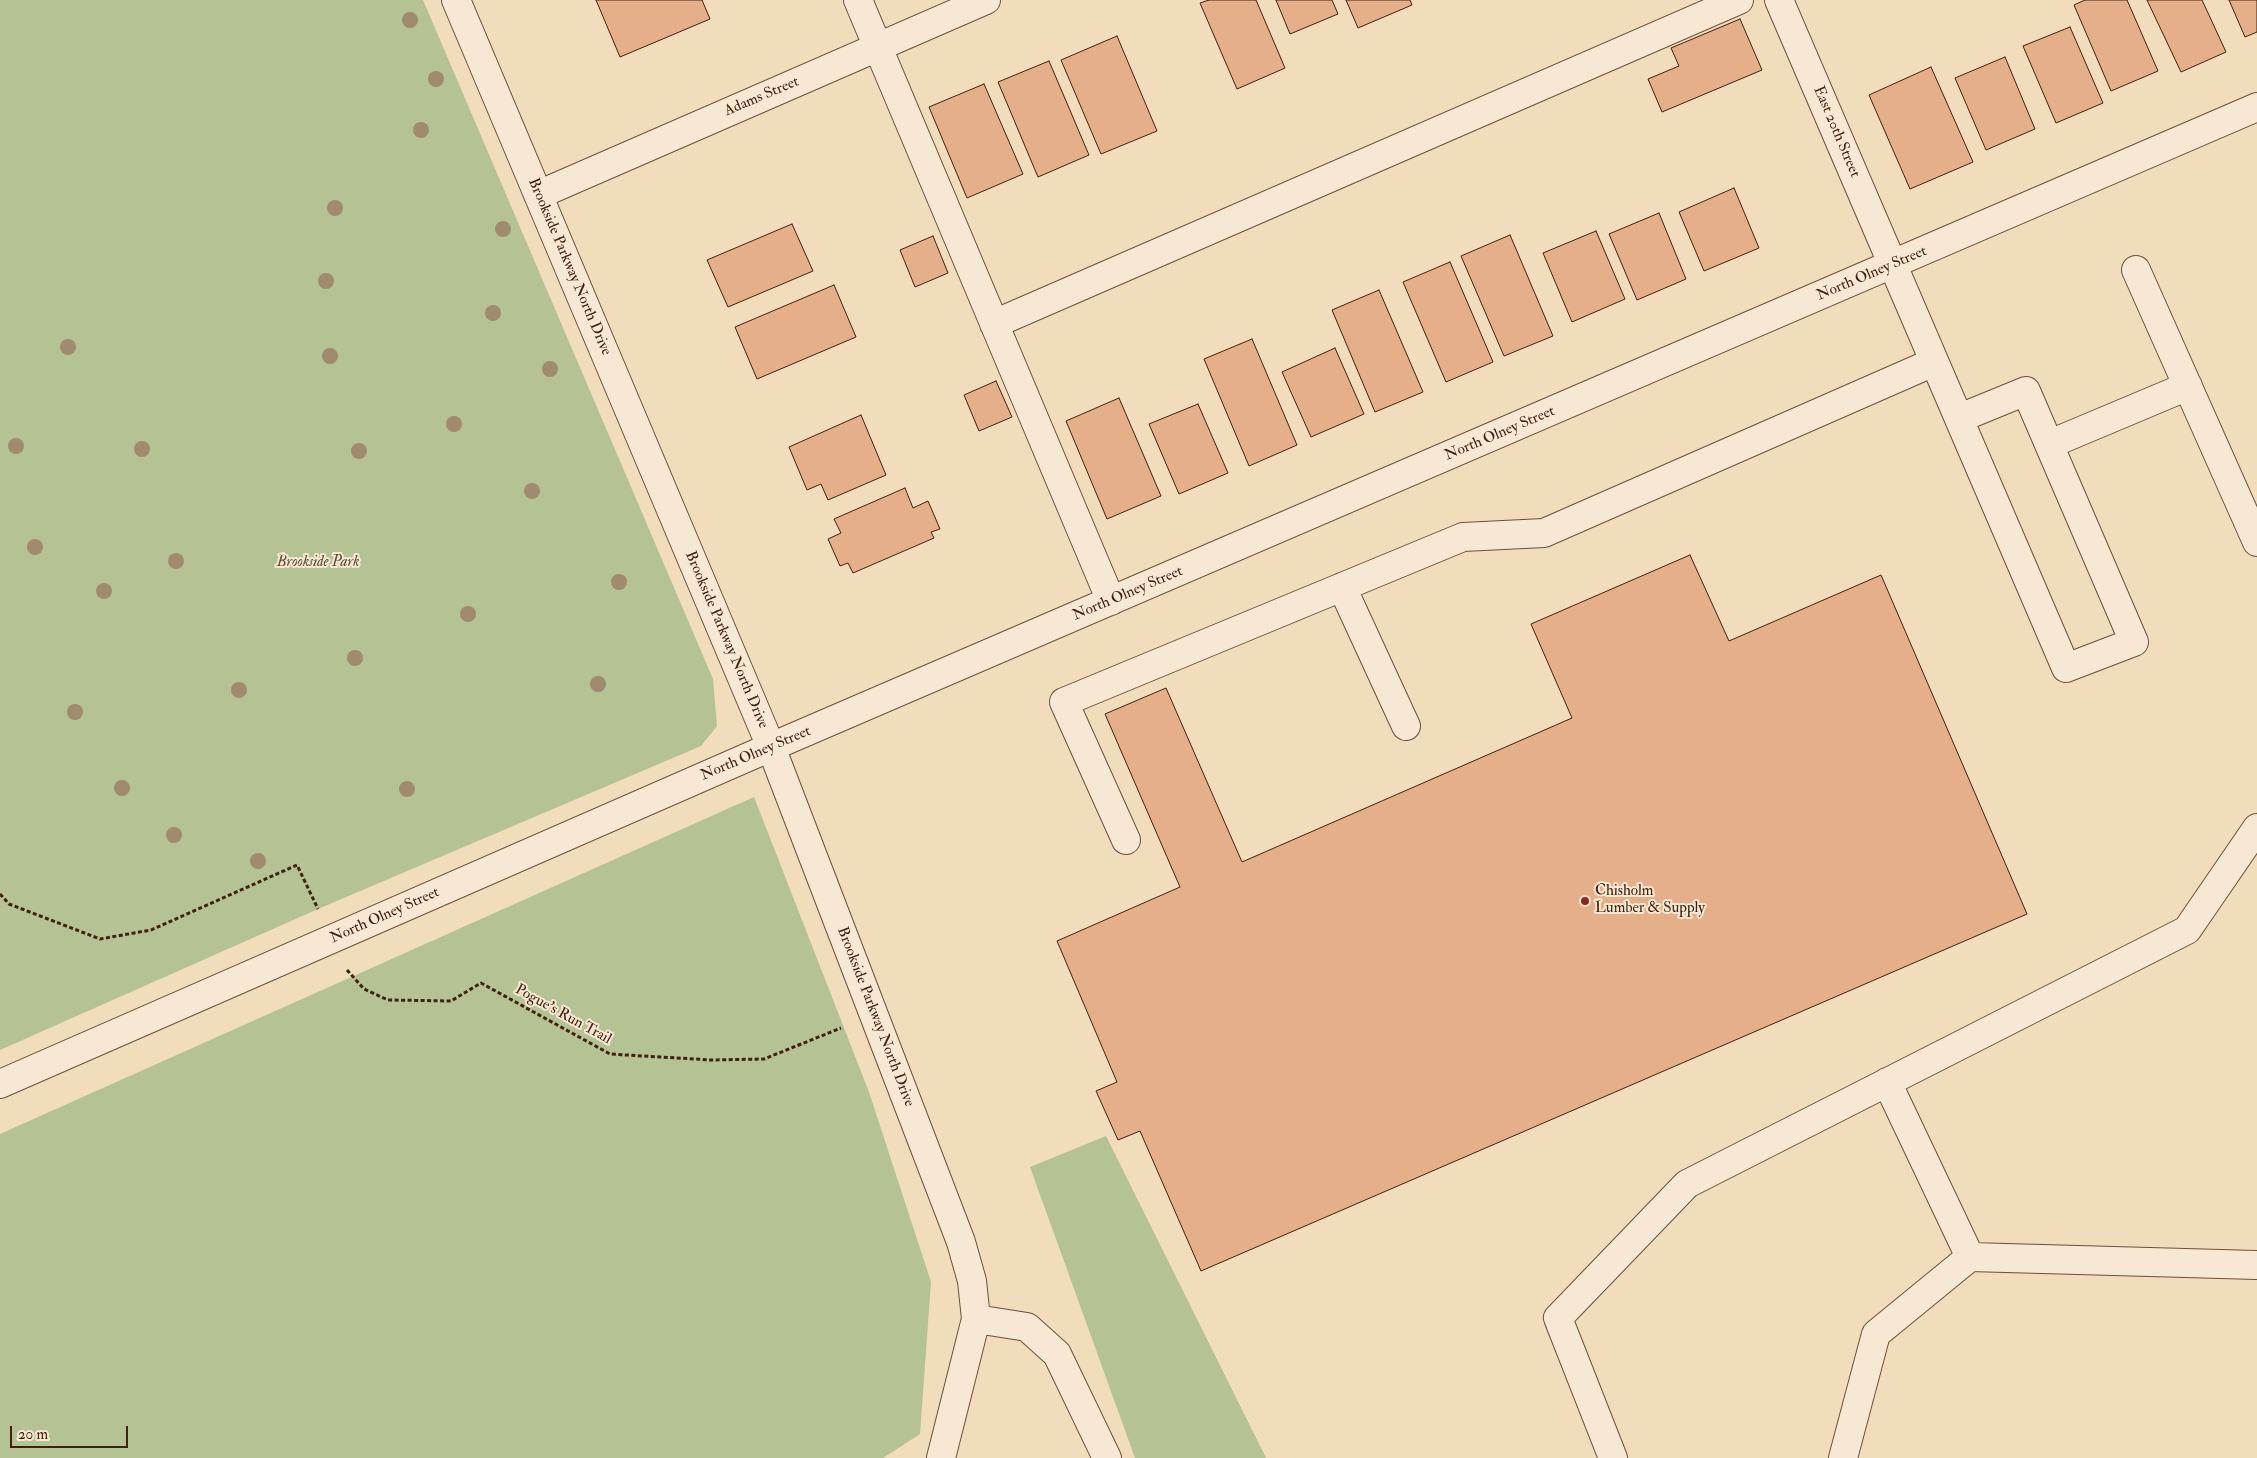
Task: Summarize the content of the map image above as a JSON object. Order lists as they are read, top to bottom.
{
  "streets": {
    "street": [
      "Adams Street",
      "East 20th Street",
      "Brookside Parkway North Drive",
      "North Olney Street"
    ],
    "path": ["Pogue's Run Trail"]
  },
  "crossings": [
    ["Adams Street", "Brookside Parkway North Drive"],
    ["East 20th Street", "North Olney Street"],
    ["Brookside Parkway North Drive", "North Olney Street"]
  ],
  "parks": ["Brookside Park"],
  "places": ["Chisholm Lumber & Supply"],
  "scale_bar": "20 m"
}
